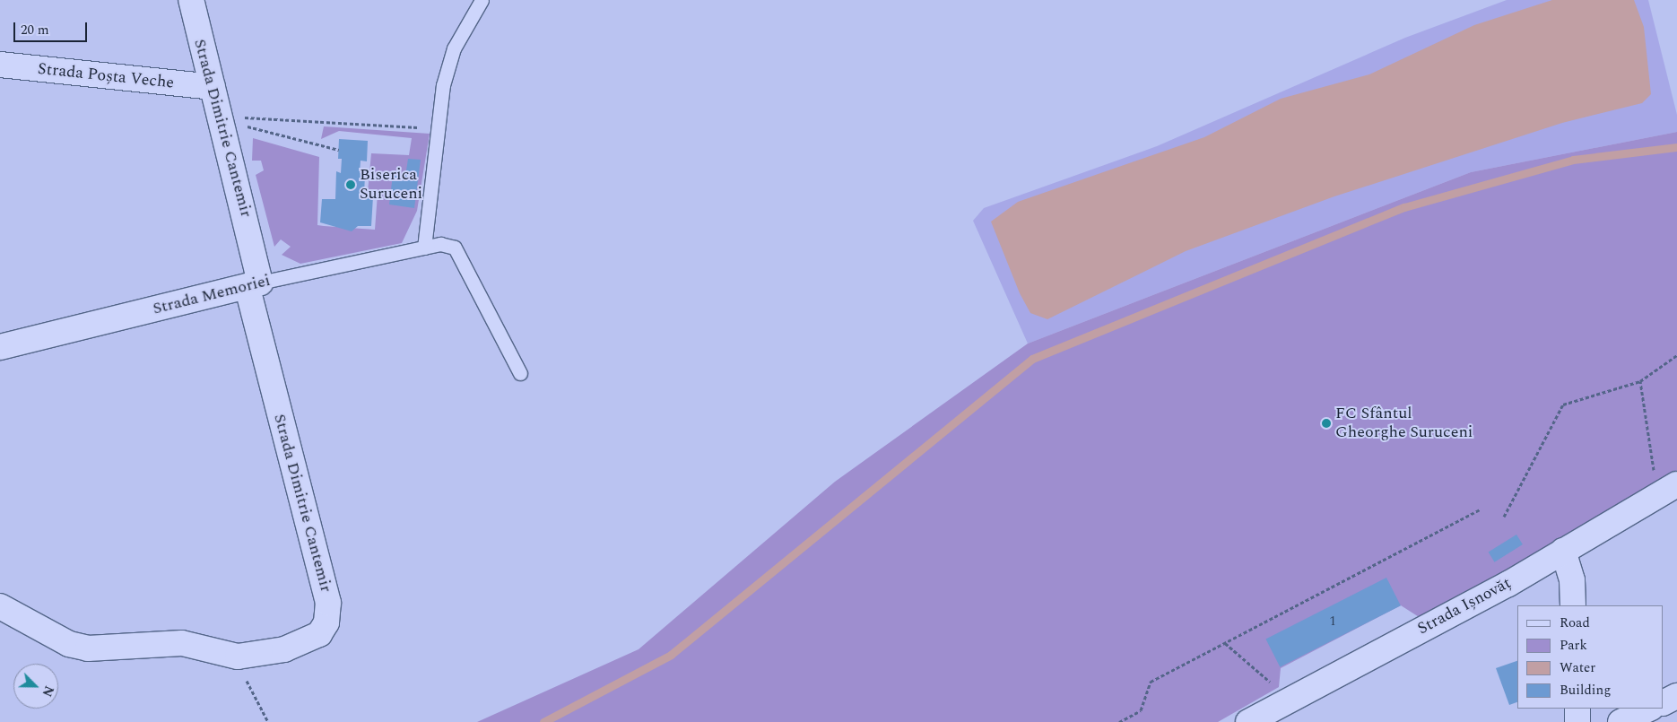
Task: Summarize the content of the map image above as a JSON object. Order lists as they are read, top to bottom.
{
  "streets": {
    "street": [
      "Strada Poșta Veche",
      "Strada Dimitrie Cantemir",
      "Strada Memoriei",
      "Strada Ișnovăț"
    ]
  },
  "crossings": [
    ["Strada Poșta Veche", "Strada Dimitrie Cantemir"],
    ["Strada Dimitrie Cantemir", "Strada Memoriei"]
  ],
  "places": ["Biserica Suruceni", "FC Sfântul Gheorghe Suruceni"],
  "house_numbers": ["1"],
  "legend": [
    "Road",
    "Park",
    "Water",
    "Building"
  ],
  "scale_bar": "20 m",
  "north": "bottom right"
}
